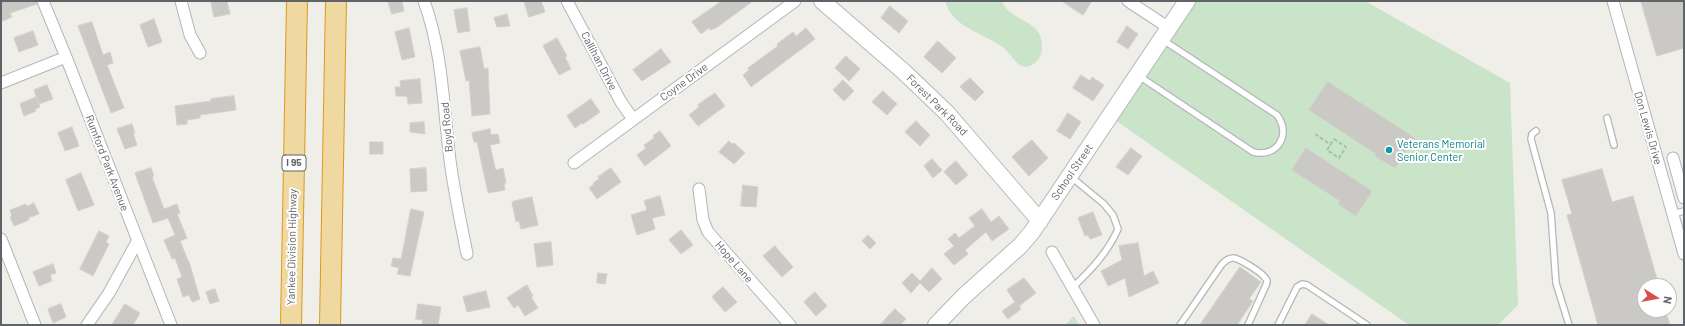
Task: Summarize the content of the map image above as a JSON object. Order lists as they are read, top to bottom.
{
  "streets": {
    "highway": ["I 95", "Yankee Division Highway"],
    "street": [
      "Callihan Drive",
      "Coyne Drive",
      "Forest Park Road",
      "Boyd Road",
      "Don Lewis Drive",
      "Rumford Park Avenue",
      "School Street",
      "Hope Lane"
    ]
  },
  "crossings": [
    ["Callihan Drive", "Coyne Drive"],
    ["Forest Park Road", "School Street"]
  ],
  "places": ["Veterans Memorial Senior Center"],
  "north": "right"
}
